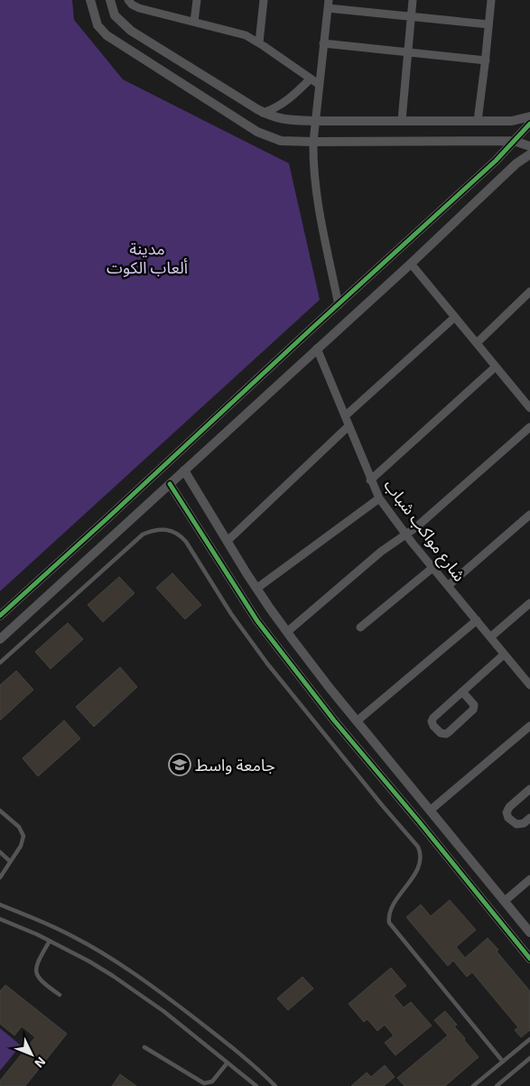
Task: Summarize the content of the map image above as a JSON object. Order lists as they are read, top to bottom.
{
  "streets": {
    "street": ["شارع مواكب شباب"]
  },
  "parks": ["مدينة ألعاب الكوت"],
  "places": {
    "school or university": ["جامعة واسط"]
  },
  "north": "bottom right"
}
